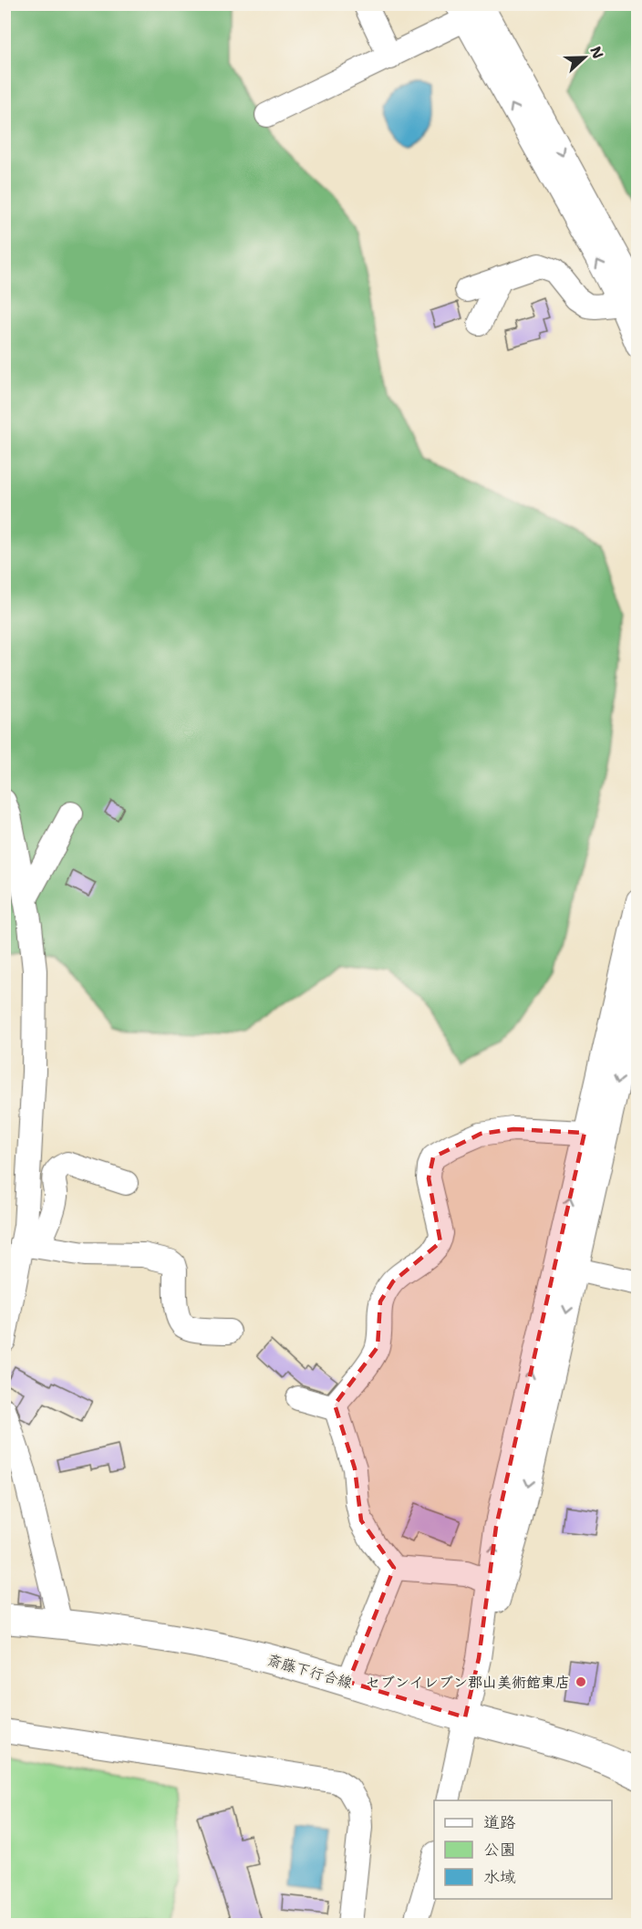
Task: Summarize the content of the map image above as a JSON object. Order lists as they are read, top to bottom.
{
  "streets": {
    "main road": ["斎藤下行合線"]
  },
  "places": ["セブンイレブン郡山美術館東店"],
  "legend": ["道路", "公園", "水域"],
  "north": "right"
}
